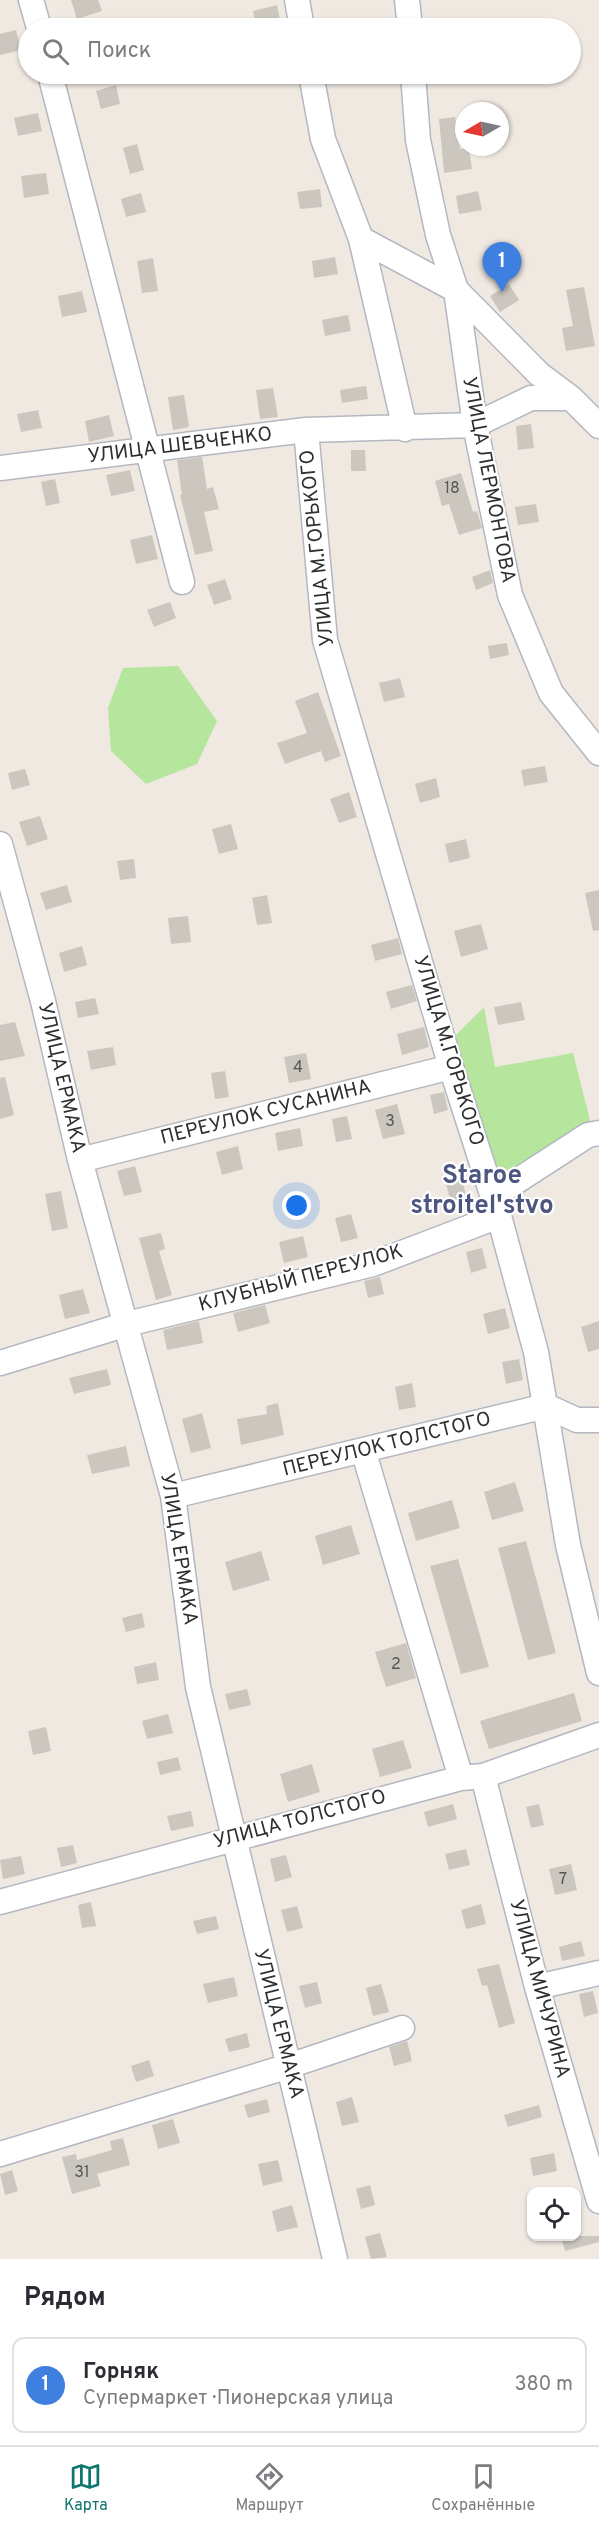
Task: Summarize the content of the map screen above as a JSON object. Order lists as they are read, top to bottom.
{
  "streets": {
    "street": [
      "УЛИЦА ШЕВЧЕНКО",
      "УЛИЦА ЛЕРМОНТОВА",
      "УЛИЦА М.ГОРЬКОГО",
      "УЛИЦА ЕРМАКА",
      "ПЕРЕУЛОК СУСАНИНА",
      "КЛУБНЫЙ ПЕРЕУЛОК",
      "ПЕРЕУЛОК ТОЛСТОГО",
      "УЛИЦА ТОЛСТОГО",
      "УЛИЦА МИЧУРИНА"
    ]
  },
  "crossings": [
    ["УЛИЦА ШЕВЧЕНКО", "УЛИЦА ЛЕРМОНТОВА"],
    ["УЛИЦА ШЕВЧЕНКО", "УЛИЦА М.ГОРЬКОГО"],
    ["УЛИЦА М.ГОРЬКОГО", "ПЕРЕУЛОК СУСАНИНА"],
    ["УЛИЦА М.ГОРЬКОГО", "КЛУБНЫЙ ПЕРЕУЛОК"],
    ["УЛИЦА М.ГОРЬКОГО", "ПЕРЕУЛОК ТОЛСТОГО"],
    ["УЛИЦА ЕРМАКА", "ПЕРЕУЛОК СУСАНИНА"],
    ["УЛИЦА ЕРМАКА", "КЛУБНЫЙ ПЕРЕУЛОК"],
    ["УЛИЦА ЕРМАКА", "ПЕРЕУЛОК ТОЛСТОГО"],
    ["УЛИЦА ЕРМАКА", "УЛИЦА ТОЛСТОГО"],
    ["ПЕРЕУЛОК ТОЛСТОГО", "УЛИЦА МИЧУРИНА"],
    ["УЛИЦА ТОЛСТОГО", "УЛИЦА МИЧУРИНА"]
  ],
  "districts": ["Staroe stroitel'stvo"],
  "house_numbers": [
    "18",
    "4",
    "3",
    "2",
    "7",
    "31"
  ],
  "north": "left",
  "page": {
    "search": "Поиск",
    "pins": "1",
    "heading": "Рядом",
    "list": [
      {
        "mark": "1",
        "name": "Горняк",
        "note": "Супермаркет · Пионерская улица",
        "value": "380 m"
      }
    ],
    "nav": ["Карта", "Маршрут", "Сохранённые"]
  }
}
